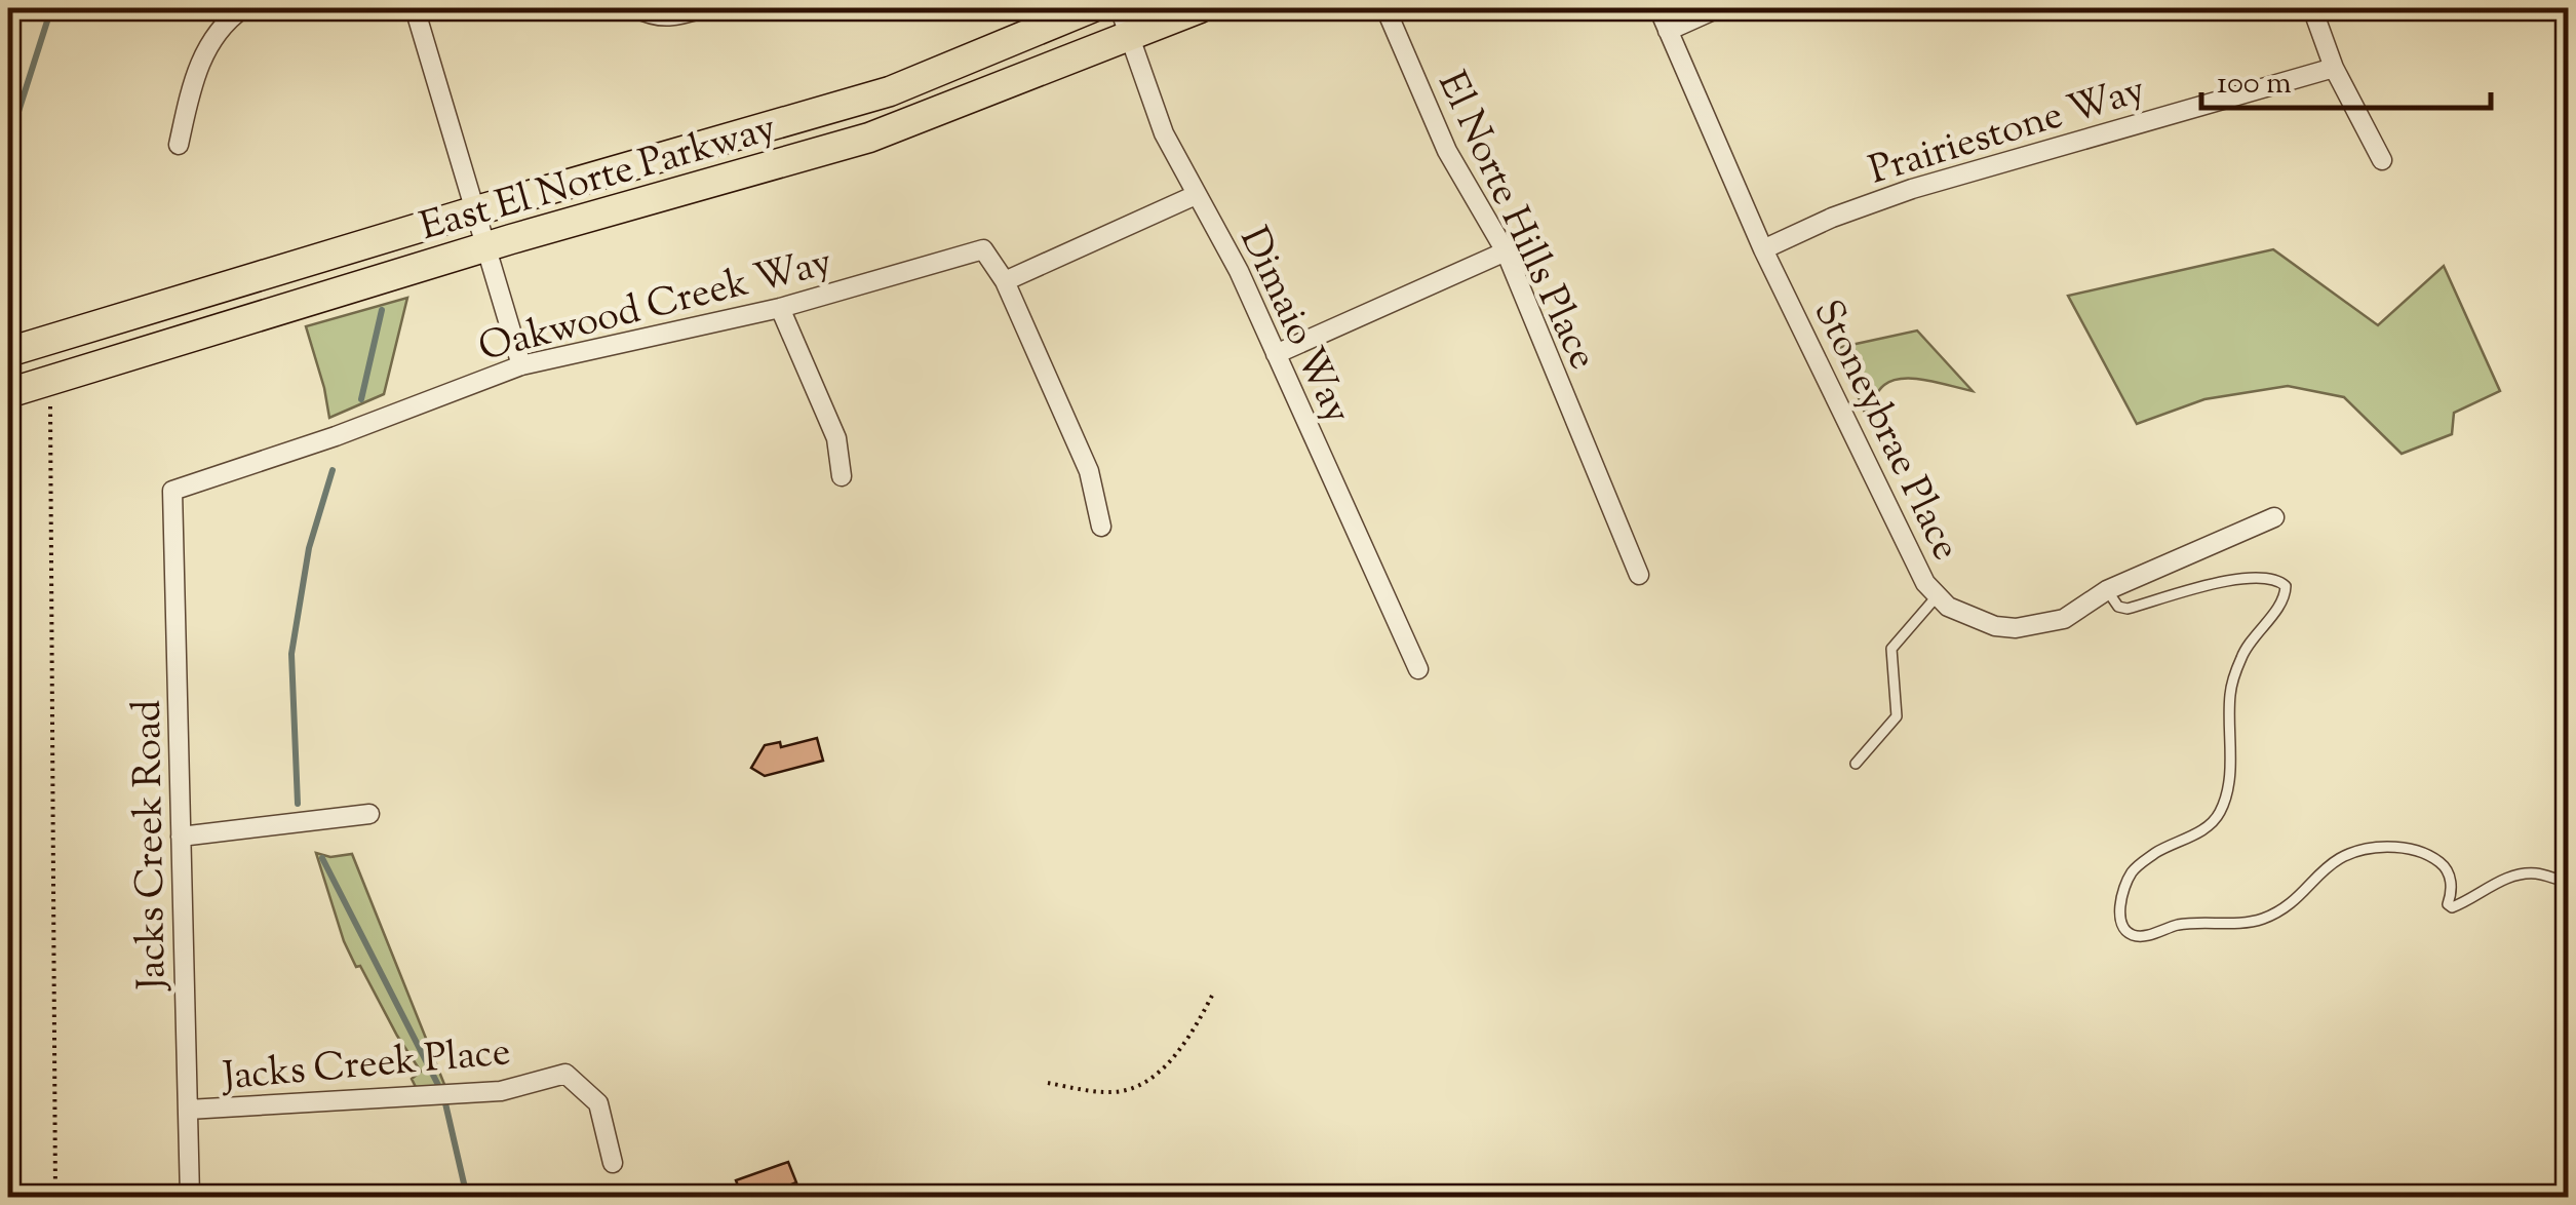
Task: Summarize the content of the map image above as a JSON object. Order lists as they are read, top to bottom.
{
  "streets": {
    "main road": ["East El Norte Parkway"],
    "street": [
      "Prairiestone Way",
      "El Norte Hills Place",
      "Oakwood Creek Way",
      "Dimaio Way",
      "Stoneybrae Place",
      "Jacks Creek Road",
      "Jacks Creek Place"
    ]
  },
  "crossings": [
    ["Prairiestone Way", "Stoneybrae Place"],
    ["East El Norte Parkway", "Dimaio Way"],
    ["Oakwood Creek Way", "Jacks Creek Road"],
    ["Jacks Creek Road", "Jacks Creek Place"]
  ],
  "scale_bar": "100 m"
}
